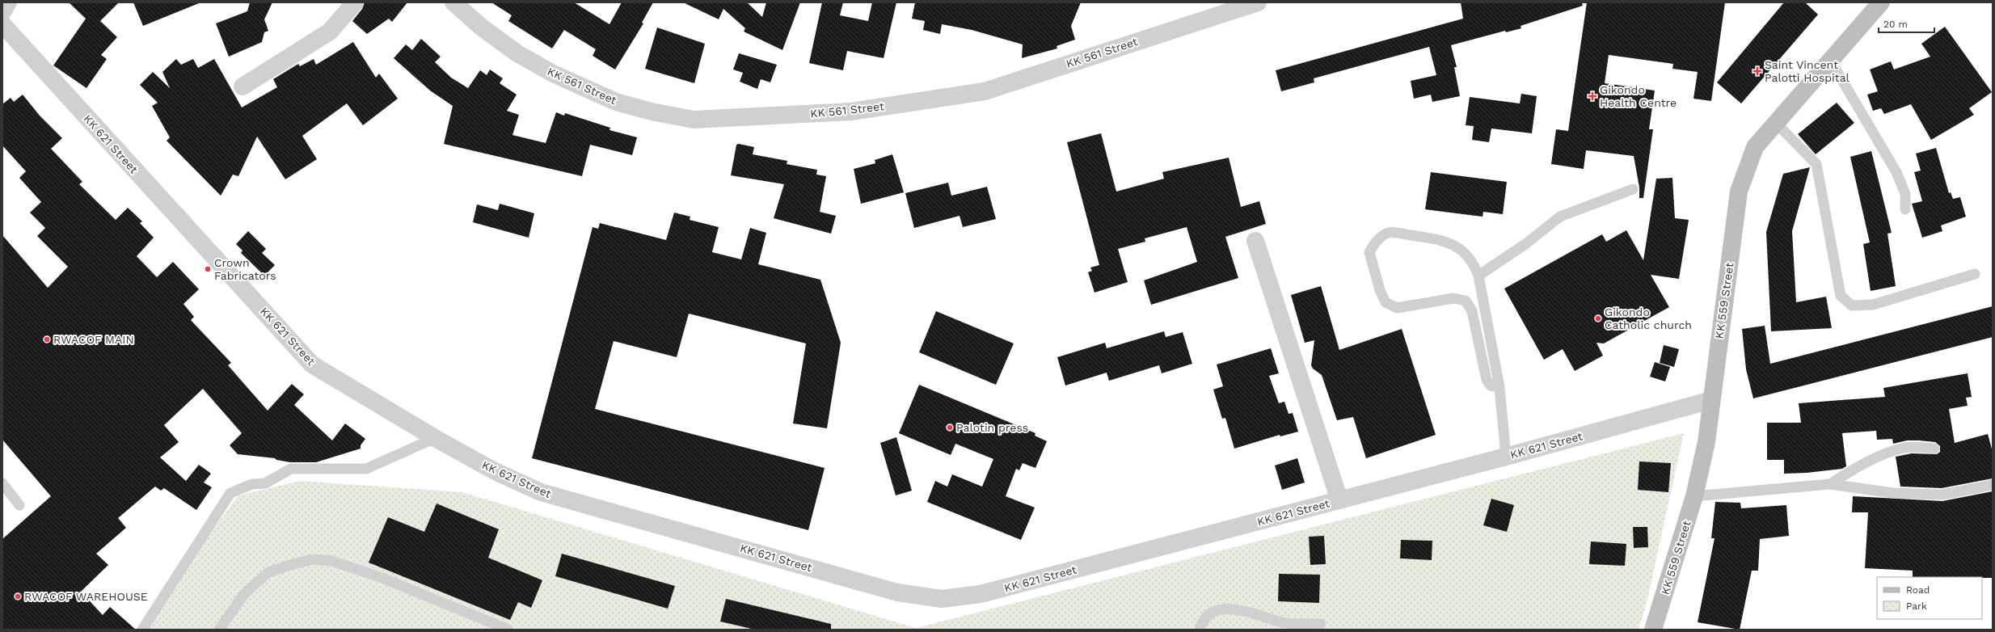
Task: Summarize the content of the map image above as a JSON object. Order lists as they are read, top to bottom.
{
  "streets": {
    "main road": ["KK 559 Street"],
    "street": ["KK 561 Street", "KK 621 Street"]
  },
  "crossings": [
    ["KK 621 Street", "KK 559 Street"]
  ],
  "places": {
    "health": ["Saint Vincent Palotti Hospital", "Gikondo Health Centre"],
    "other": [
      "Crown Fabricators",
      "Gikondo Catholic church",
      "RWACOF MAIN",
      "Palotin press",
      "RWACOF WAREHOUSE"
    ]
  },
  "legend": ["Road", "Park"],
  "scale_bar": "20 m"
}
